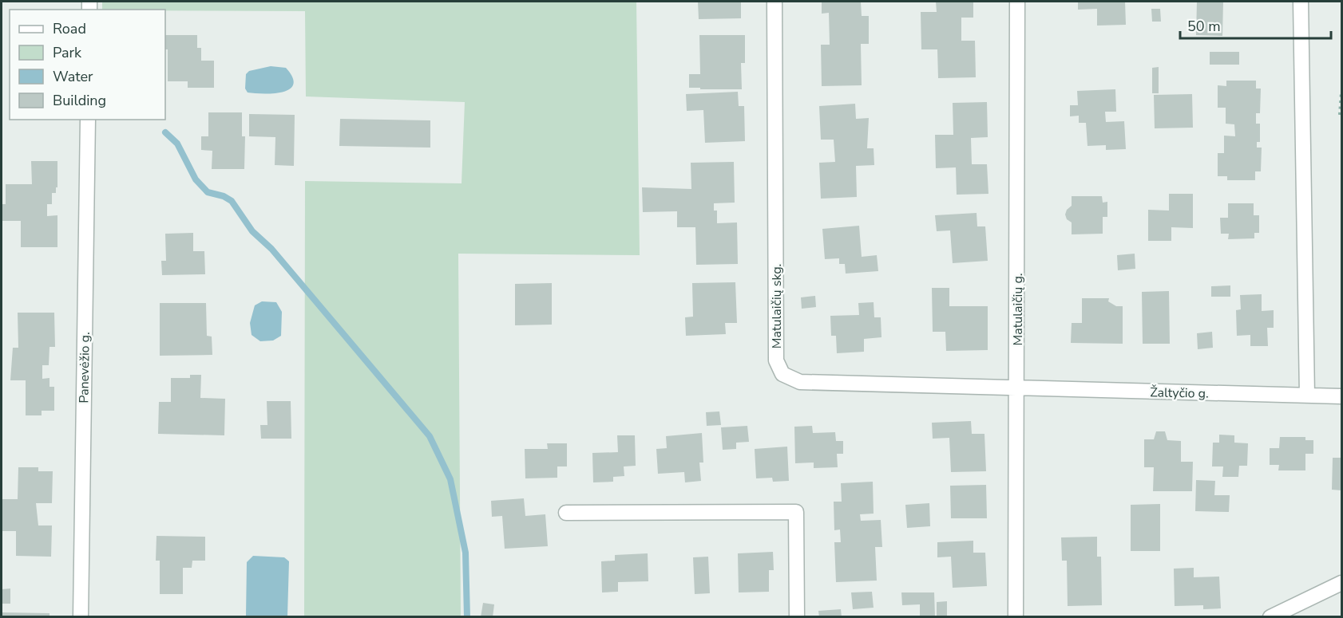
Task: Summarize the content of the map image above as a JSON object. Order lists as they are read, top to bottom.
{
  "streets": {
    "street": [
      "Matulaičių skg.",
      "Matulaičių g.",
      "Panevėžio g.",
      "Žaltyčio g."
    ]
  },
  "crossings": [
    ["Matulaičių skg.", "Matulaičių g."],
    ["Matulaičių skg.", "Žaltyčio g."],
    ["Matulaičių g.", "Žaltyčio g."]
  ],
  "legend": [
    "Road",
    "Park",
    "Water",
    "Building"
  ],
  "scale_bar": "50 m"
}
